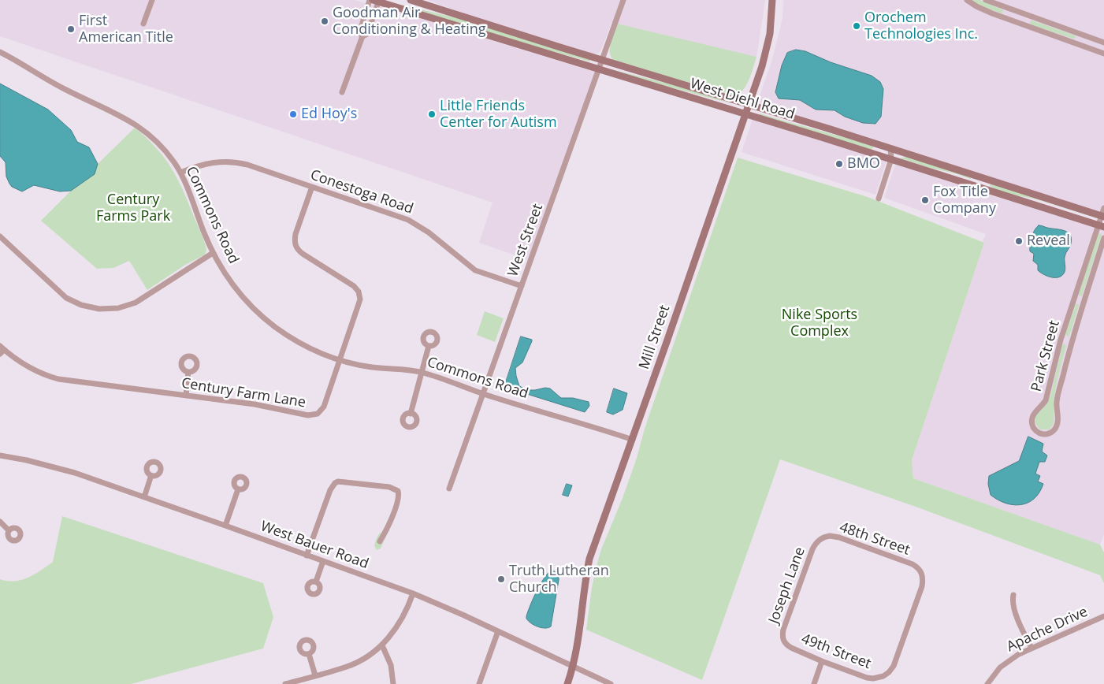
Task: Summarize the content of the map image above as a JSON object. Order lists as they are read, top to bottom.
{
  "streets": {
    "street": [
      "West Diehl Road",
      "Conestoga Road",
      "Commons Road",
      "West Street",
      "Mill Street",
      "Park Street",
      "Century Farm Lane",
      "48th Street",
      "West Bauer Road",
      "Joseph Lane",
      "Apache Drive",
      "49th Street"
    ]
  },
  "crossings": [
    ["West Diehl Road", "West Street"],
    ["West Diehl Road", "Mill Street"],
    ["West Diehl Road", "Park Street"],
    ["Conestoga Road", "Commons Road"],
    ["Conestoga Road", "West Street"],
    ["Conestoga Road", "Century Farm Lane"],
    ["Commons Road", "West Street"],
    ["Commons Road", "Mill Street"],
    ["Commons Road", "Century Farm Lane"],
    ["Mill Street", "West Bauer Road"],
    ["48th Street", "Joseph Lane"],
    ["48th Street", "49th Street"],
    ["Joseph Lane", "49th Street"]
  ],
  "parks": ["Century Farms Park", "Nike Sports Complex"],
  "places": [
    "Goodman Air Conditioning & Heating",
    "Orochem Technologies Inc.",
    "First American Title",
    "Ed Hoy's",
    "Little Friends Center for Autism",
    "BMO",
    "Fox Title Company",
    "Reveal",
    "Truth Lutheran Church"
  ]
}
